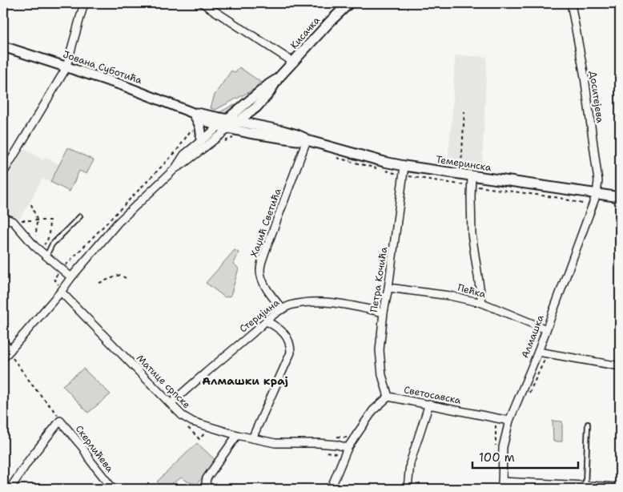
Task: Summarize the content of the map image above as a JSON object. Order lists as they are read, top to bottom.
{
  "streets": {
    "main road": ["Кисачка", "Јована Суботића", "Темеринска"],
    "street": [
      "Доситејева",
      "Хаџић Светића",
      "Петра Кочића",
      "Пећка",
      "Стеријина",
      "Алмашка",
      "Матице српске",
      "Светосавска",
      "Скерлићева"
    ]
  },
  "crossings": [
    ["Кисачка", "Јована Суботића"],
    ["Кисачка", "Темеринска"],
    ["Јована Суботића", "Темеринска"],
    ["Доситејева", "Темеринска"],
    ["Доситејева", "Алмашка"],
    ["Темеринска", "Хаџић Светића"],
    ["Темеринска", "Петра Кочића"],
    ["Темеринска", "Алмашка"],
    ["Хаџић Светића", "Стеријина"],
    ["Петра Кочића", "Пећка"],
    ["Петра Кочића", "Стеријина"],
    ["Петра Кочића", "Светосавска"],
    ["Пећка", "Алмашка"],
    ["Стеријина", "Матице српске"],
    ["Алмашка", "Светосавска"],
    ["Матице српске", "Светосавска"]
  ],
  "districts": ["Алмашки крај"],
  "scale_bar": "100 m"
}
